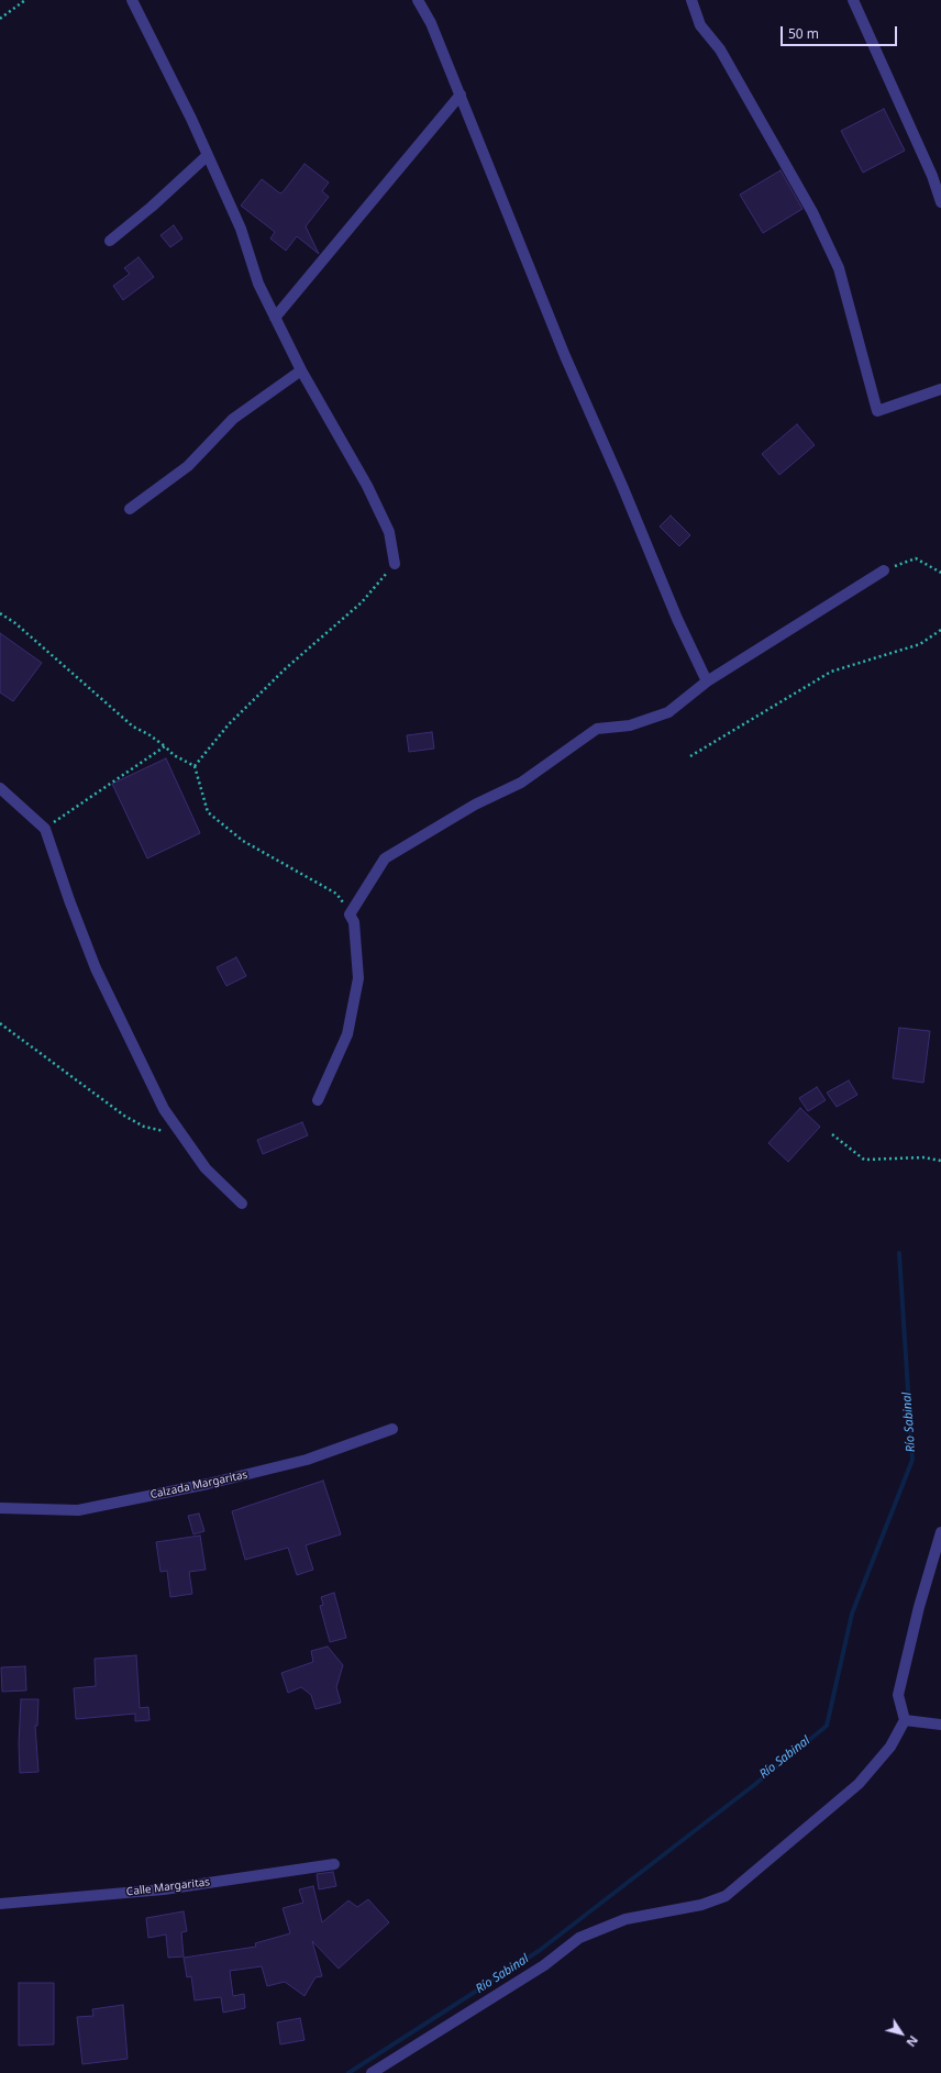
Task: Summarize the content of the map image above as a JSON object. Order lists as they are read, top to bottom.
{
  "streets": {
    "street": ["Calzada Margaritas", "Calle Margaritas"]
  },
  "water": ["Río Sabinal"],
  "scale_bar": "50 m",
  "north": "bottom right"
}
